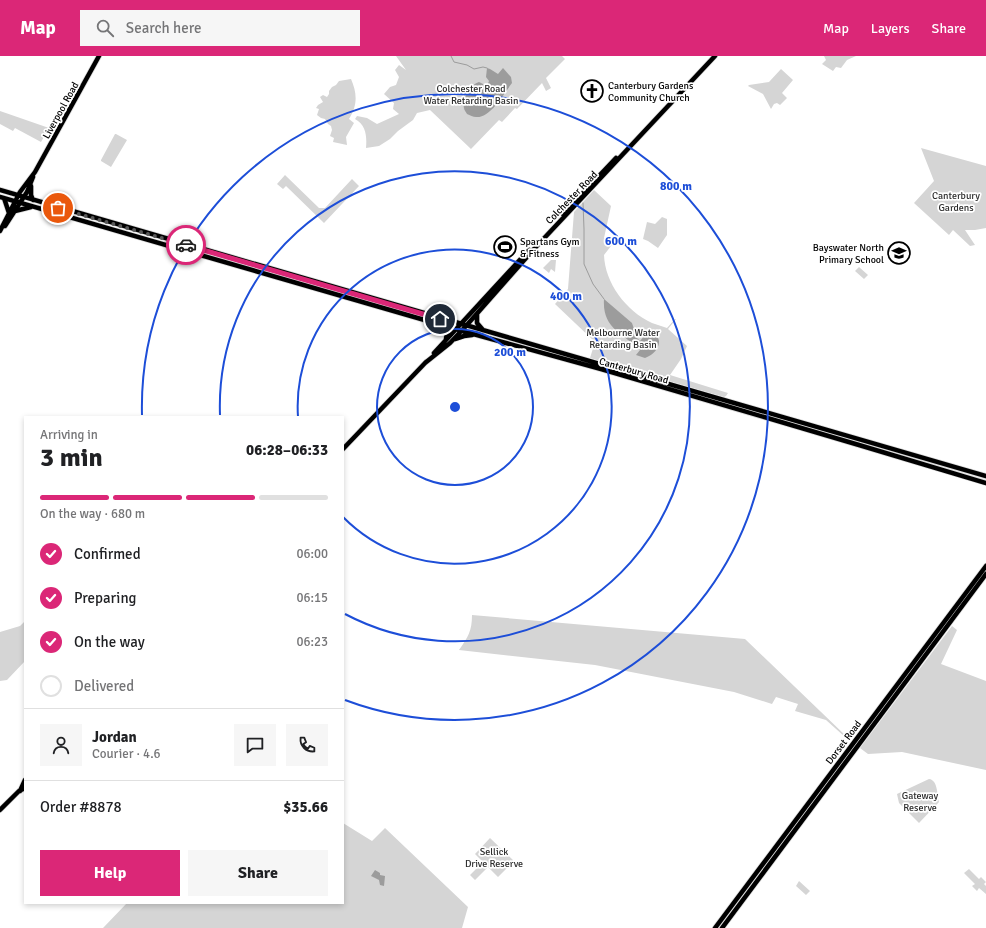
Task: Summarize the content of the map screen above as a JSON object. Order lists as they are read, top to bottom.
{
  "streets": {
    "main road": [
      "Liverpool Road",
      "Colchester Road",
      "Canterbury Road",
      "Dorset Road"
    ]
  },
  "crossings": [
    ["Liverpool Road", "Canterbury Road"],
    ["Colchester Road", "Canterbury Road"]
  ],
  "parks": [
    "Colchester Road Water Retarding Basin",
    "Canterbury Gardens",
    "Melbourne Water Retarding Basin",
    "Gateway Reserve",
    "Sellick Drive Reserve"
  ],
  "places": {
    "church": ["Canterbury Gardens Community Church"],
    "sports": ["Spartans Gym & Fitness"],
    "school or university": ["Bayswater North Primary School"]
  },
  "page": {
    "header": "Map",
    "search": "Search here",
    "nav": ["Map", "Layers", "Share"],
    "heading": ["3 min", "Arriving in", "06:28–06:33"],
    "panel": [
      "Jordan",
      "Courier · 4.6",
      "Order #8878",
      "$35.66"
    ],
    "bar": "On the way · 680 m",
    "list": [
      ["Confirmed", "06:00"],
      ["Preparing", "06:15"],
      ["On the way", "06:23"],
      "Delivered"
    ],
    "buttons": ["Help", "Share"]
  },
  "rings": [
    "800 m",
    "600 m",
    "400 m",
    "200 m"
  ]
}
